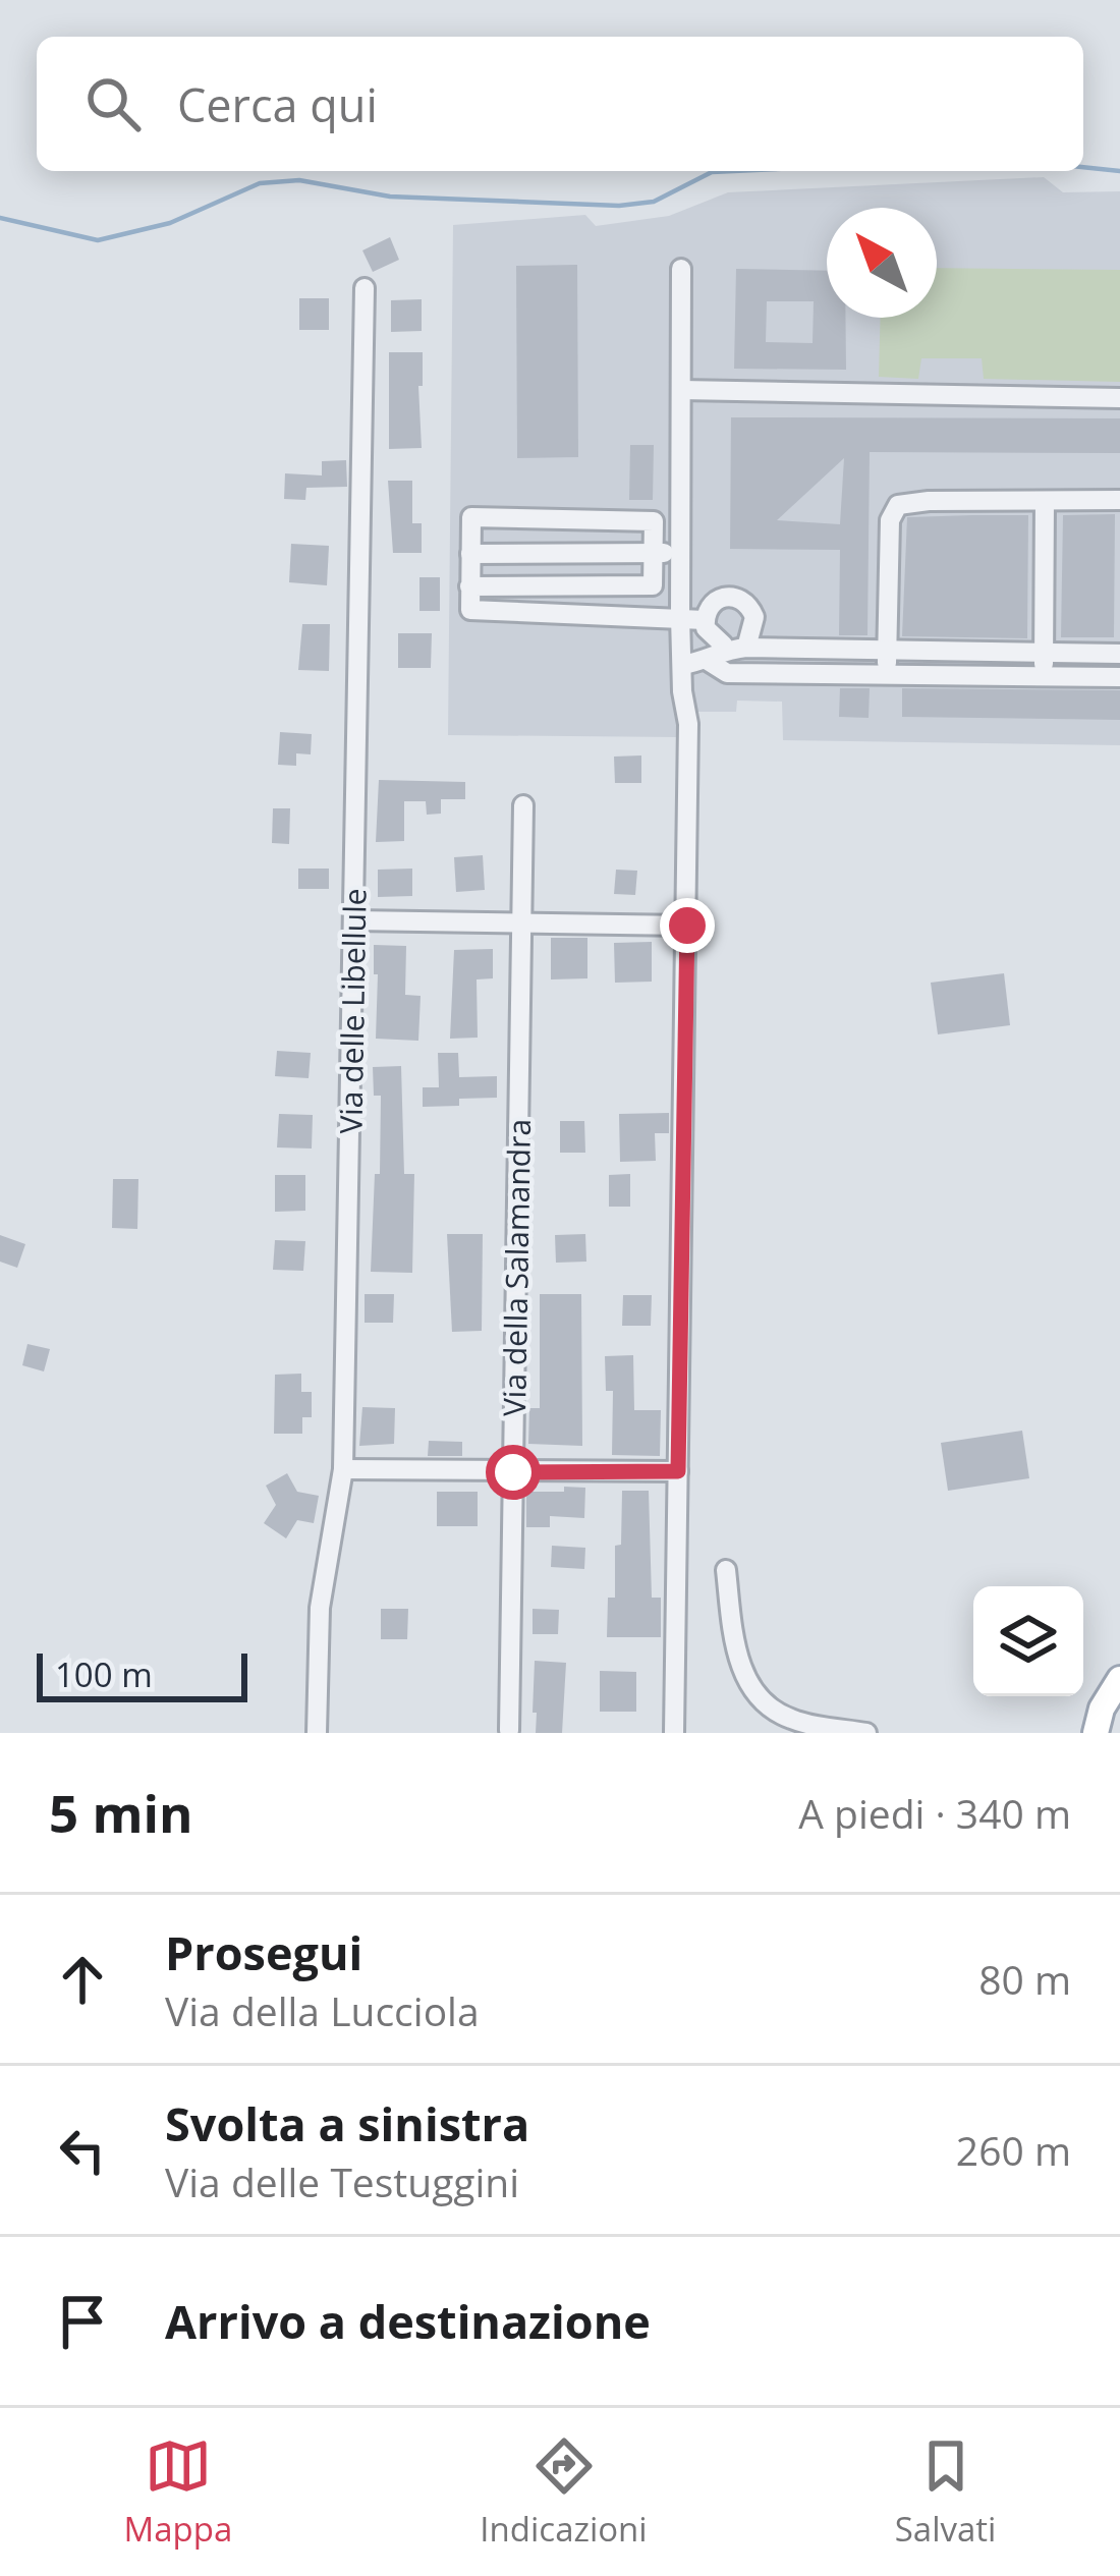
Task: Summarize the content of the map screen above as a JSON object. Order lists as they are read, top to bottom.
{
  "streets": {
    "street": ["Via delle Libellule", "Via della Salamandra"]
  },
  "scale_bar": "100 m",
  "north": "top left",
  "page": {
    "search": "Cerca qui",
    "scale": "100 m",
    "heading": ["5 min", "A piedi · 340 m"],
    "list": [
      ["Prosegui", "Via della Lucciola", "80 m"],
      ["Svolta a sinistra", "Via delle Testuggini", "260 m"],
      "Arrivo a destinazione"
    ],
    "nav": ["Mappa", "Indicazioni", "Salvati"]
  }
}
